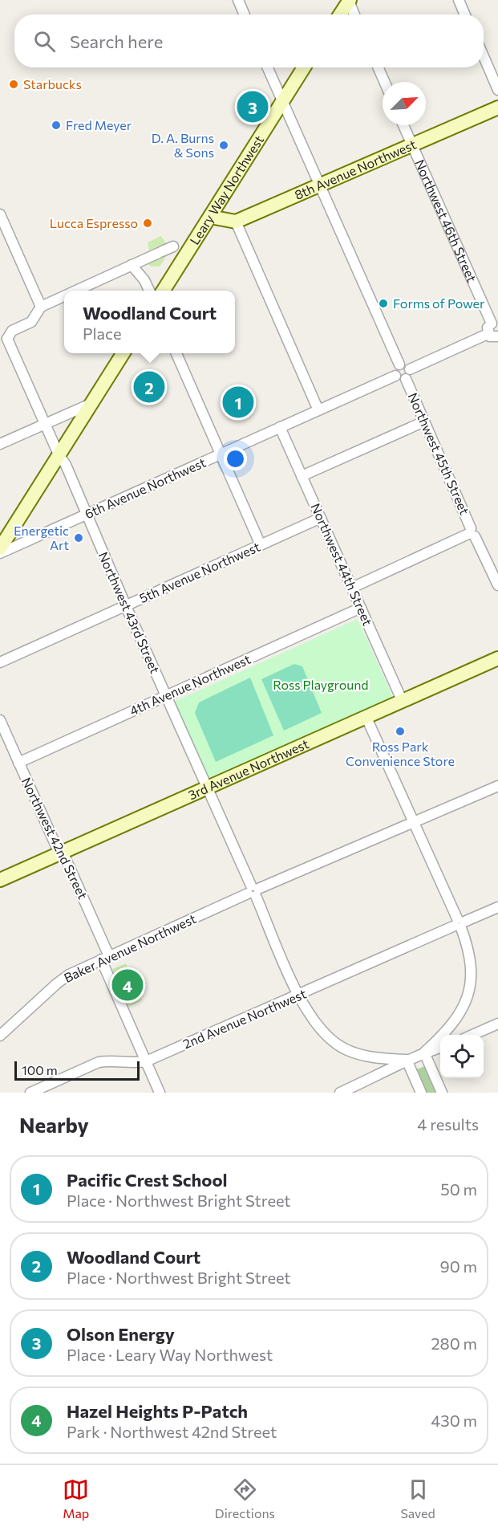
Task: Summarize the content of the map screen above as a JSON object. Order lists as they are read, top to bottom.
{
  "streets": {
    "main road": ["8th Avenue Northwest", "Leary Way Northwest", "3rd Avenue Northwest"],
    "street": [
      "Northwest 46th Street",
      "Northwest 45th Street",
      "6th Avenue Northwest",
      "Northwest 44th Street",
      "5th Avenue Northwest",
      "Northwest 43rd Street",
      "4th Avenue Northwest",
      "Northwest 42nd Street",
      "Baker Avenue Northwest",
      "2nd Avenue Northwest"
    ]
  },
  "crossings": [
    ["8th Avenue Northwest", "Northwest 46th Street"],
    ["Northwest 45th Street", "6th Avenue Northwest"],
    ["6th Avenue Northwest", "Northwest 44th Street"],
    ["6th Avenue Northwest", "Northwest 43rd Street"],
    ["Northwest 44th Street", "5th Avenue Northwest"],
    ["Northwest 44th Street", "4th Avenue Northwest"],
    ["Northwest 44th Street", "3rd Avenue Northwest"],
    ["5th Avenue Northwest", "Northwest 43rd Street"],
    ["Northwest 43rd Street", "4th Avenue Northwest"],
    ["Northwest 43rd Street", "3rd Avenue Northwest"],
    ["Northwest 43rd Street", "Baker Avenue Northwest"],
    ["Northwest 43rd Street", "2nd Avenue Northwest"],
    ["4th Avenue Northwest", "Northwest 42nd Street"],
    ["3rd Avenue Northwest", "Northwest 42nd Street"],
    ["Northwest 42nd Street", "Baker Avenue Northwest"],
    ["Northwest 42nd Street", "2nd Avenue Northwest"]
  ],
  "parks": ["Ross Playground"],
  "places": [
    "Starbucks",
    "Fred Meyer",
    "D. A. Burns & Sons",
    "Lucca Espresso",
    "Forms of Power",
    "Energetic Art",
    "Ross Park Convenience Store"
  ],
  "scale_bar": "100 m",
  "north": "top right",
  "page": {
    "search": "Search here",
    "pins": [
      "3",
      "2",
      "1",
      "4"
    ],
    "popup": ["Woodland Court", "Place"],
    "scale": "100 m",
    "heading": ["Nearby", "4 results"],
    "list": [
      {
        "mark": "1",
        "name": "Pacific Crest School",
        "note": "Place · Northwest Bright Street",
        "value": "50 m"
      },
      {
        "mark": "2",
        "name": "Woodland Court",
        "note": "Place · Northwest Bright Street",
        "value": "90 m"
      },
      {
        "mark": "3",
        "name": "Olson Energy",
        "note": "Place · Leary Way Northwest",
        "value": "280 m"
      },
      {
        "mark": "4",
        "name": "Hazel Heights P-Patch",
        "note": "Park · Northwest 42nd Street",
        "value": "430 m"
      }
    ],
    "nav": ["Map", "Directions", "Saved"]
  }
}
